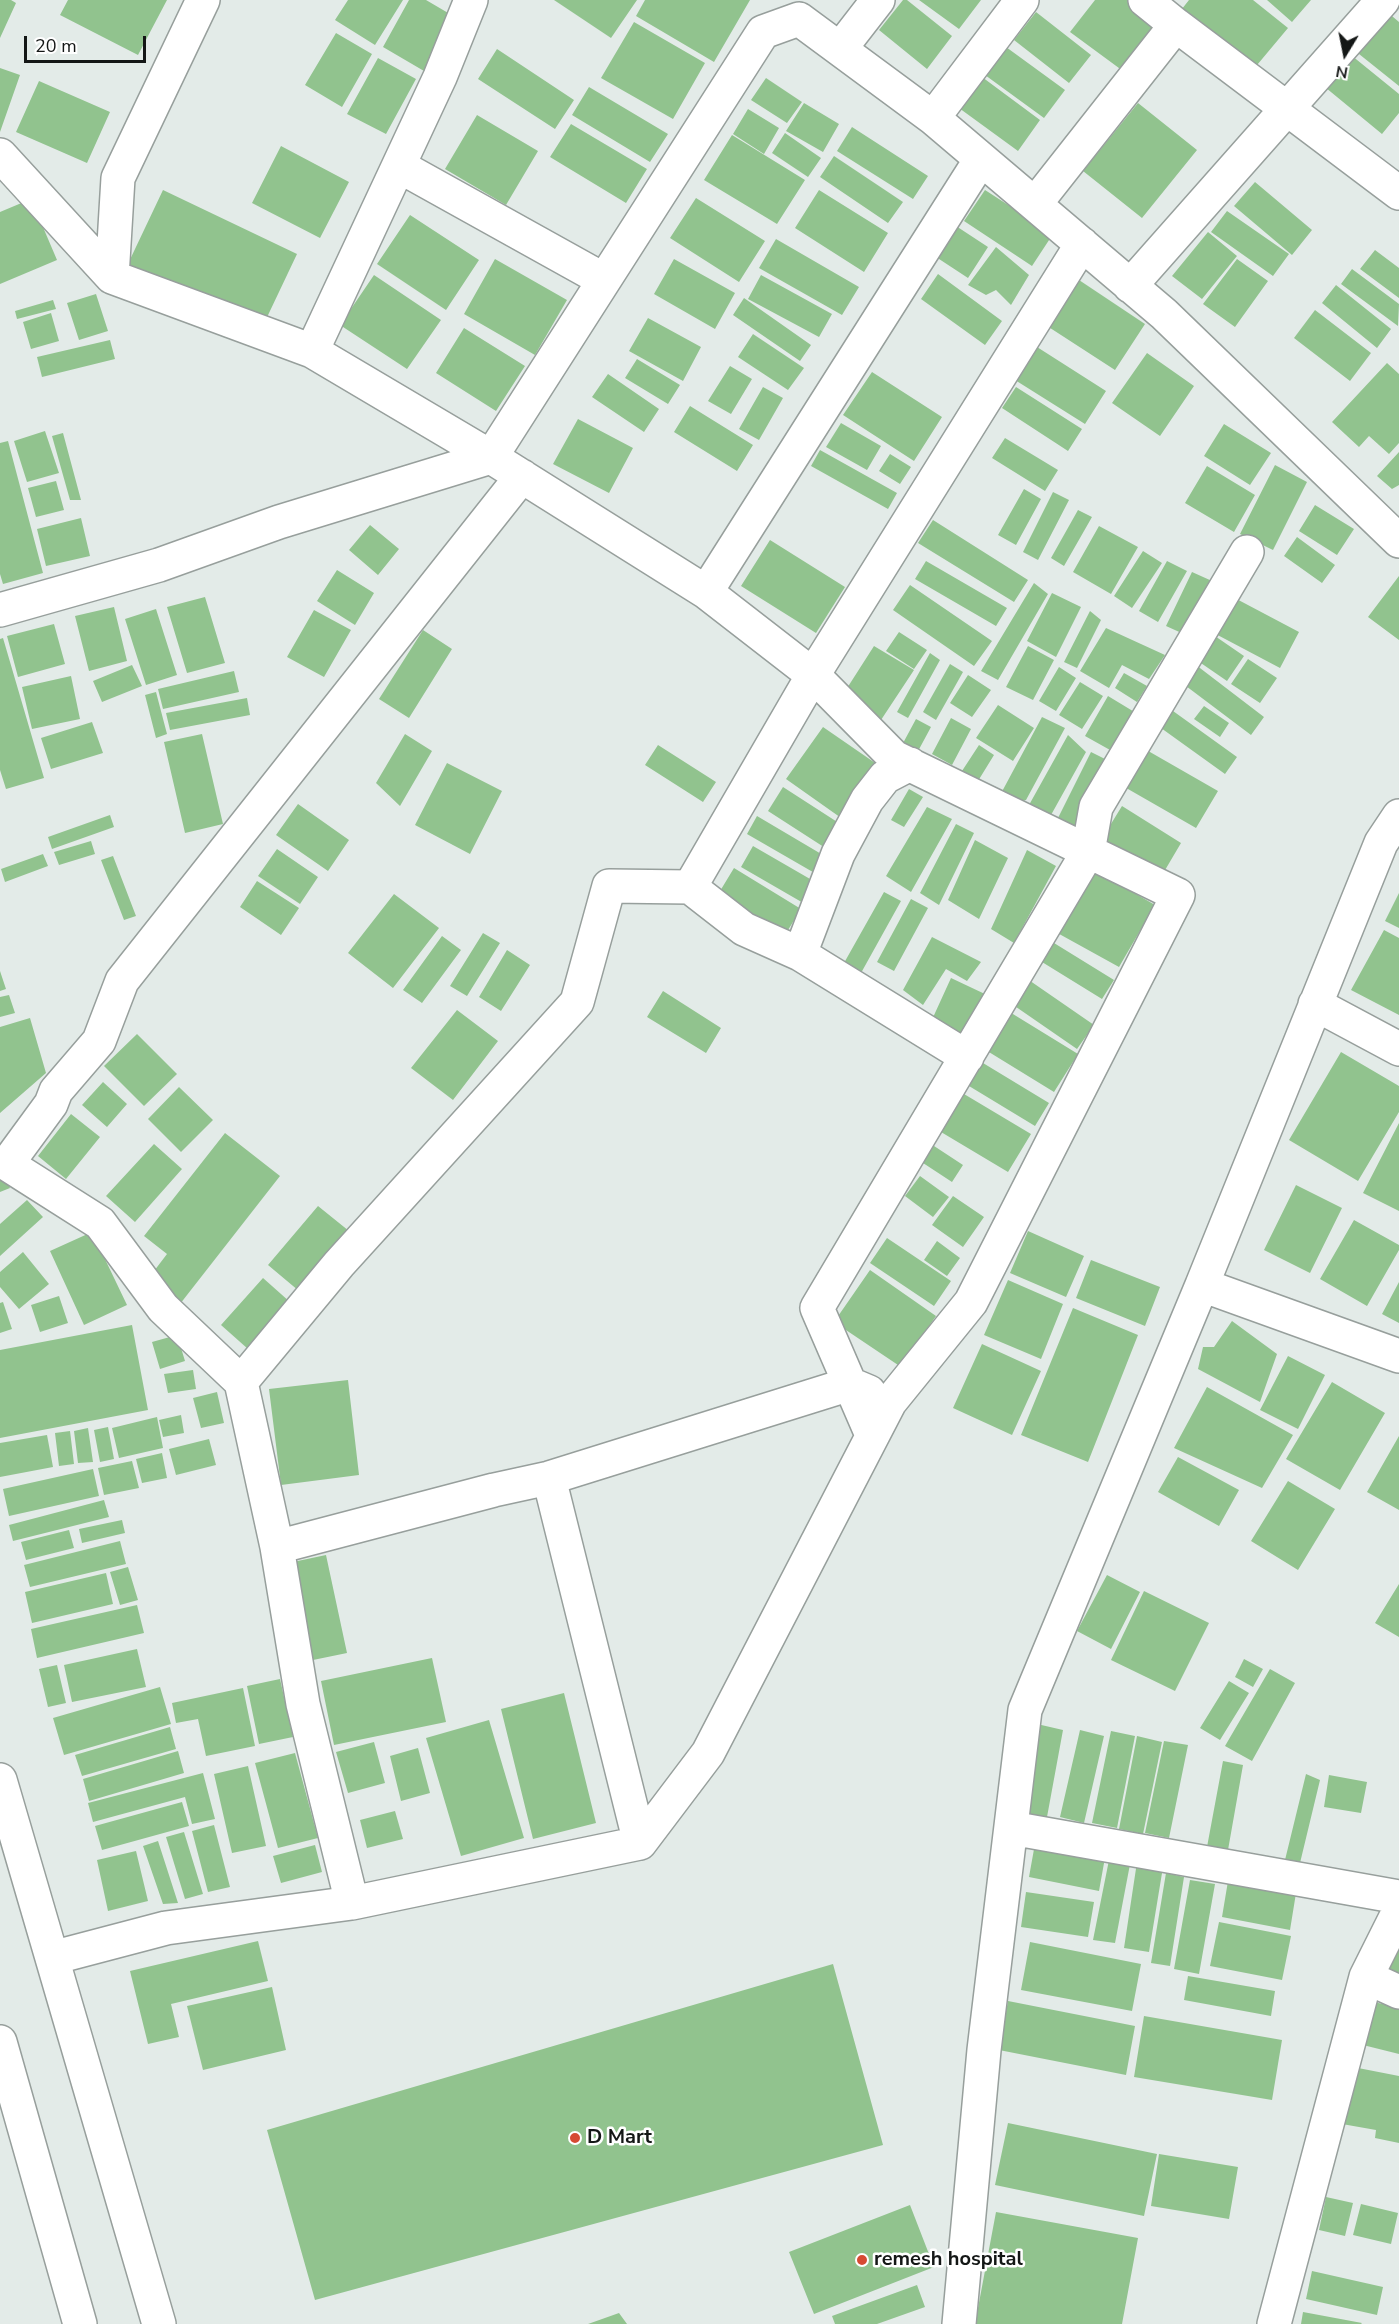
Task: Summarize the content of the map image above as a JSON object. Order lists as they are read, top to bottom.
{
  "places": ["D Mart", "remesh hospital"],
  "scale_bar": "20 m",
  "north": "bottom"
}
